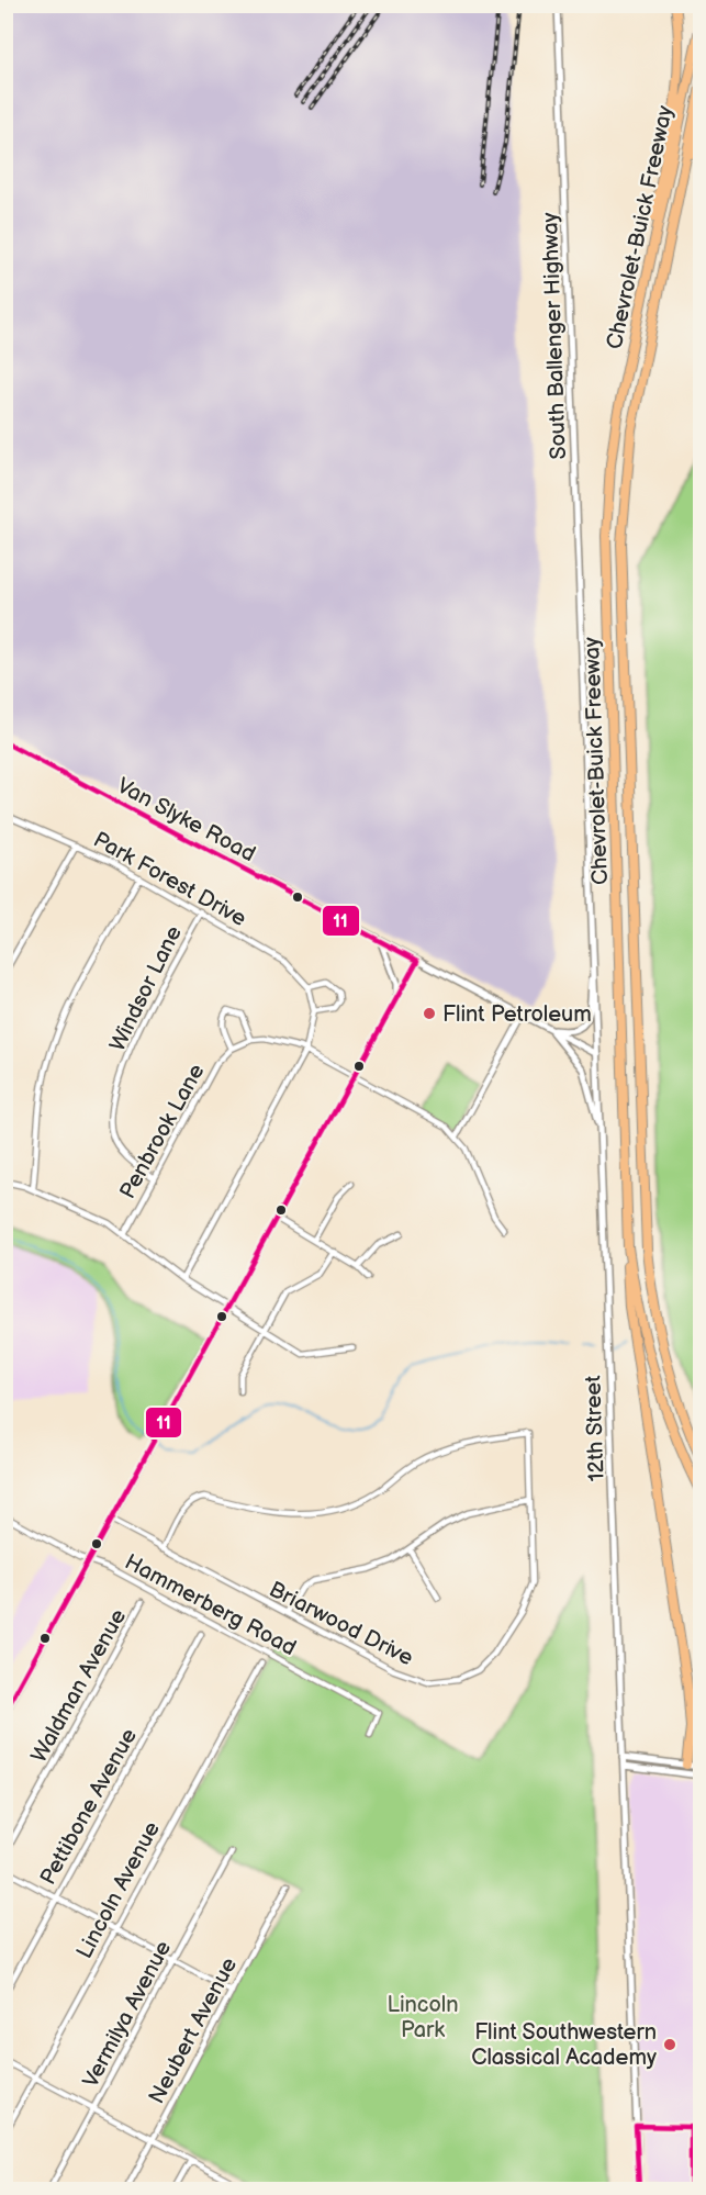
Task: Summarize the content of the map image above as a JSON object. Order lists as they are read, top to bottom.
{
  "streets": {
    "highway": ["Chevrolet-Buick Freeway"],
    "street": [
      "South Ballenger Highway",
      "Van Slyke Road",
      "Park Forest Drive",
      "Windsor Lane",
      "Penbrook Lane",
      "12th Street",
      "Hammerberg Road",
      "Briarwood Drive",
      "Waldman Avenue",
      "Pettibone Avenue",
      "Lincoln Avenue",
      "Vermilya Avenue",
      "Neubert Avenue"
    ]
  },
  "crossings": [
    ["South Ballenger Highway", "12th Street"],
    ["Van Slyke Road", "12th Street"],
    ["Park Forest Drive", "Windsor Lane"],
    ["Park Forest Drive", "Penbrook Lane"],
    ["Windsor Lane", "Penbrook Lane"]
  ],
  "parks": ["Lincoln Park"],
  "places": ["Flint Petroleum", "Flint Southwestern Classical Academy"],
  "lines": ["transit line 11"]
}
